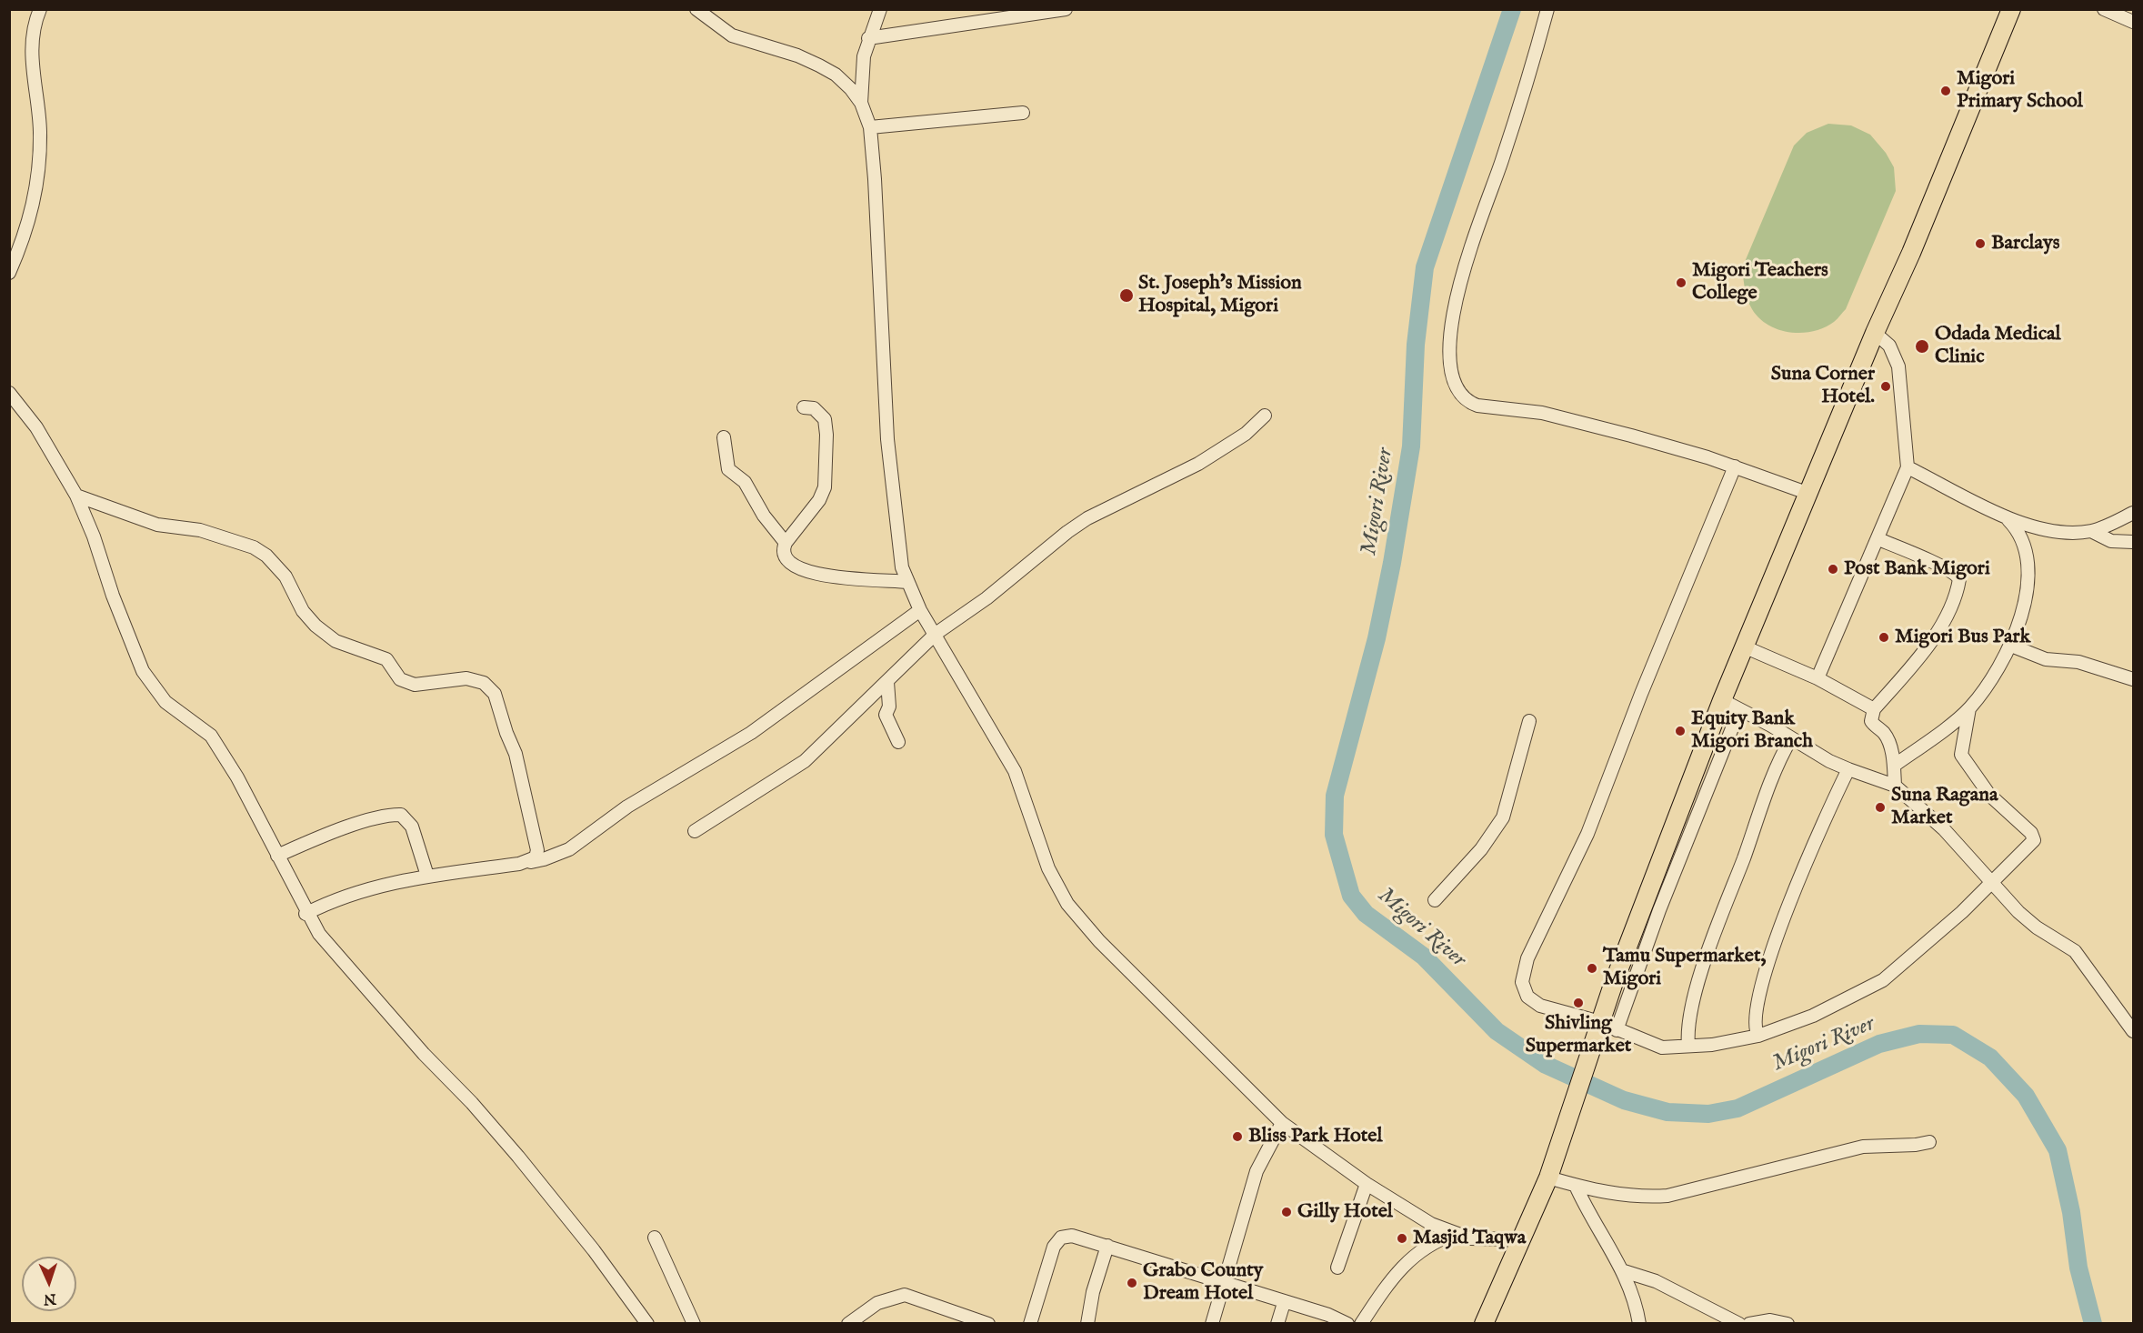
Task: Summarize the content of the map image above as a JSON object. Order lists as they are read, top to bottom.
{
  "water": ["Migori River"],
  "places": [
    "Migori Primary School",
    "Barclays",
    "Migori Teachers College",
    "St. Joseph's Mission Hospital, Migori",
    "Odada Medical Clinic",
    "Suna Corner Hotel.",
    "Post Bank Migori",
    "Migori Bus Park",
    "Equity Bank Migori Branch",
    "Suna Ragana Market",
    "Tamu Supermarket, Migori",
    "Shivling Supermarket",
    "Bliss Park Hotel",
    "Gilly Hotel",
    "Masjid Taqwa",
    "Grabo County Dream Hotel"
  ],
  "north": "bottom"
}
